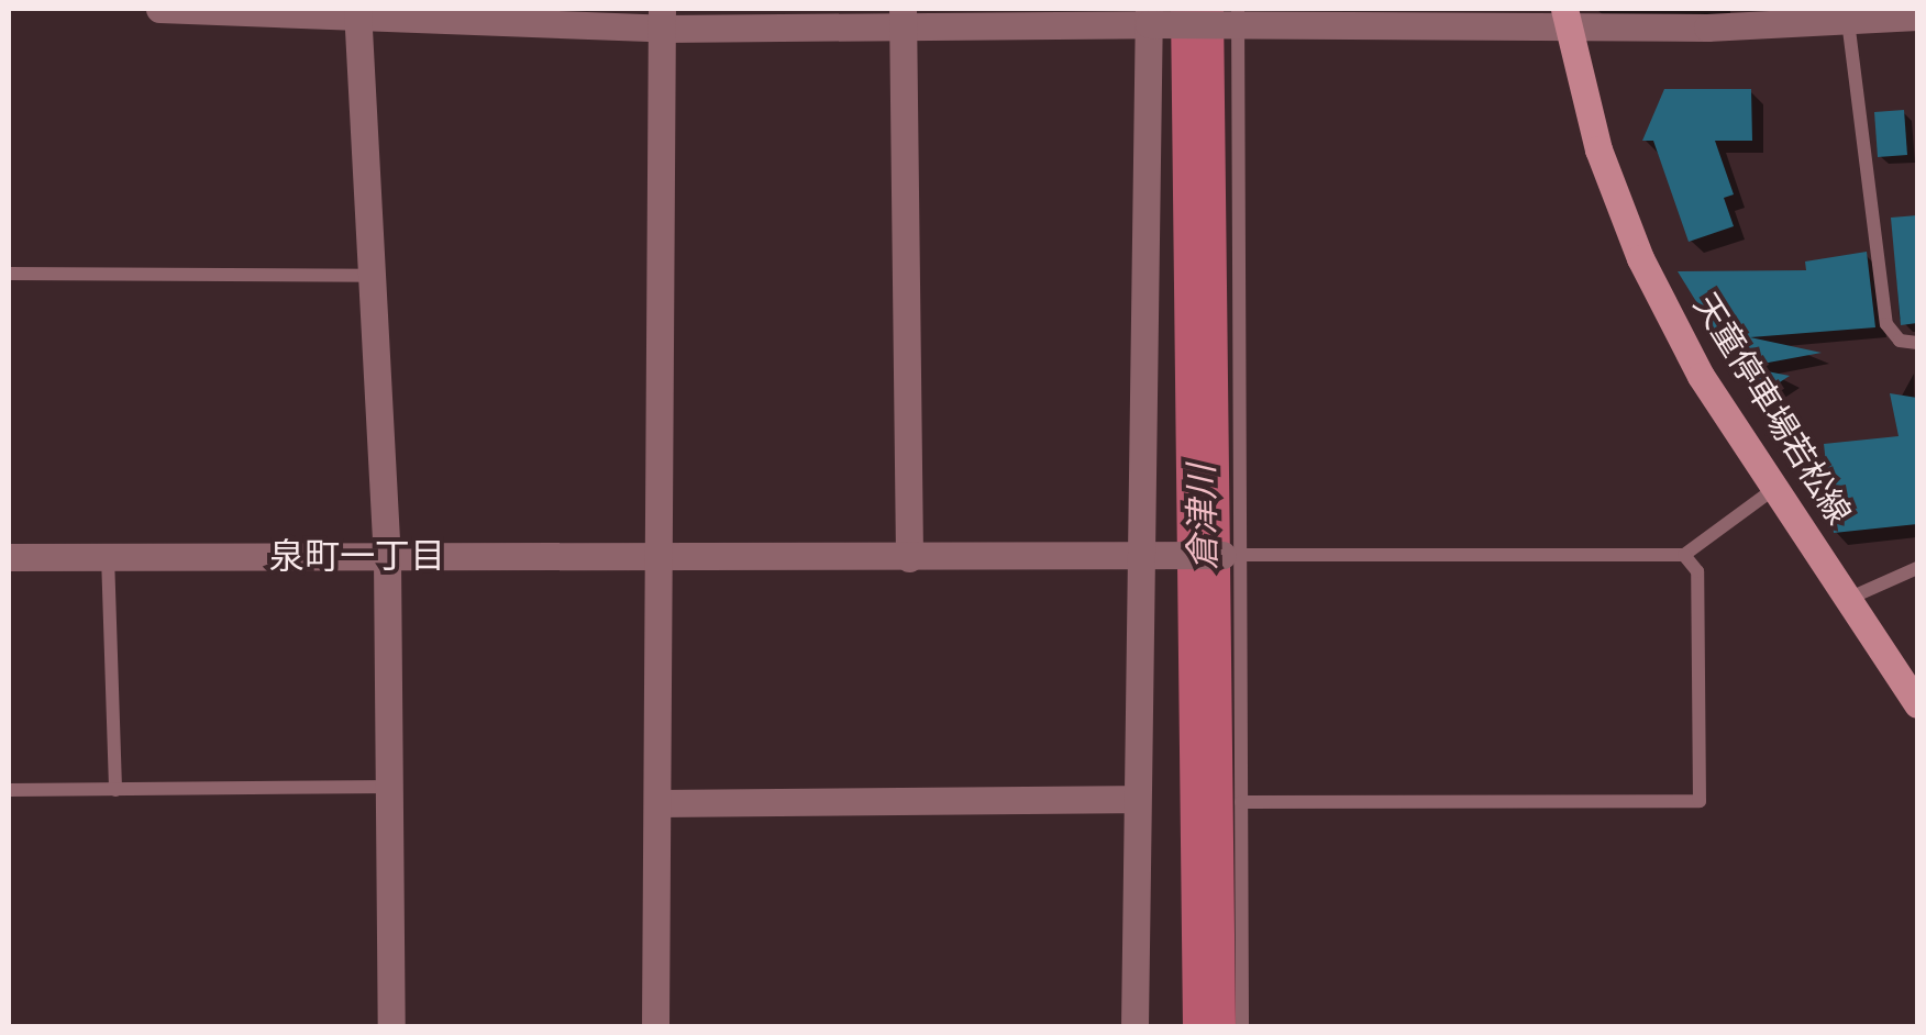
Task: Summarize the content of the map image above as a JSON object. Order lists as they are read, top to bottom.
{
  "streets": {
    "main road": ["天童停車場若松線"]
  },
  "districts": ["泉町一丁目"],
  "water": ["倉津川"]
}
